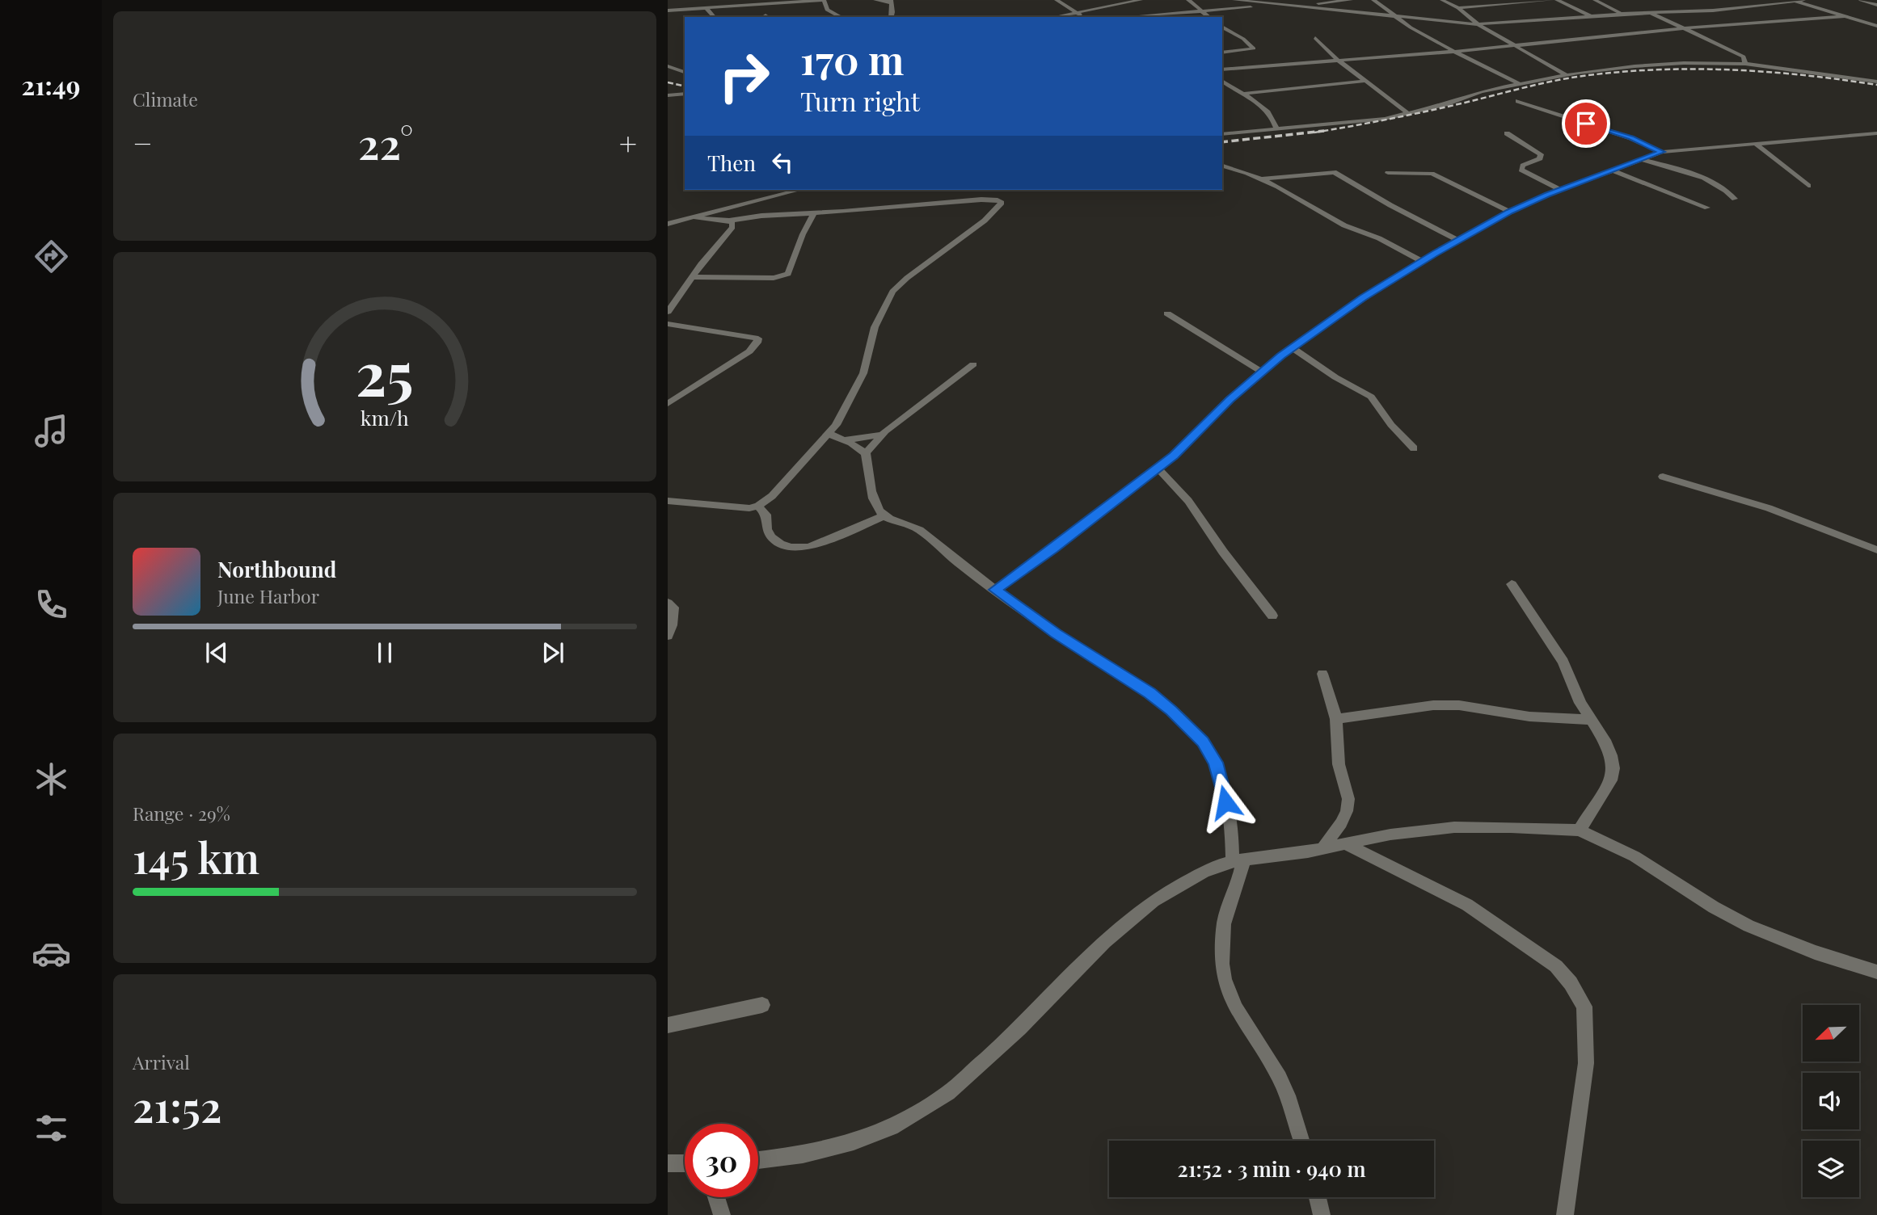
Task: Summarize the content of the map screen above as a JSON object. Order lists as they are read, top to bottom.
{
  "north": "bottom left",
  "page": {
    "tabs": "21:49",
    "tile": [
      "Climate",
      ["Range · 29%", "145 km"],
      ["Arrival", "21:52"]
    ],
    "turn": ["170 m", "Turn right"],
    "heat": ["−", "22°", "+"],
    "then": "Then",
    "song": ["Northbound", "June Harbor"],
    "limit": "30",
    "trip": "21:52 · 3 min · 940 m",
    "gauge": ["25", "km/h"]
  }
}
